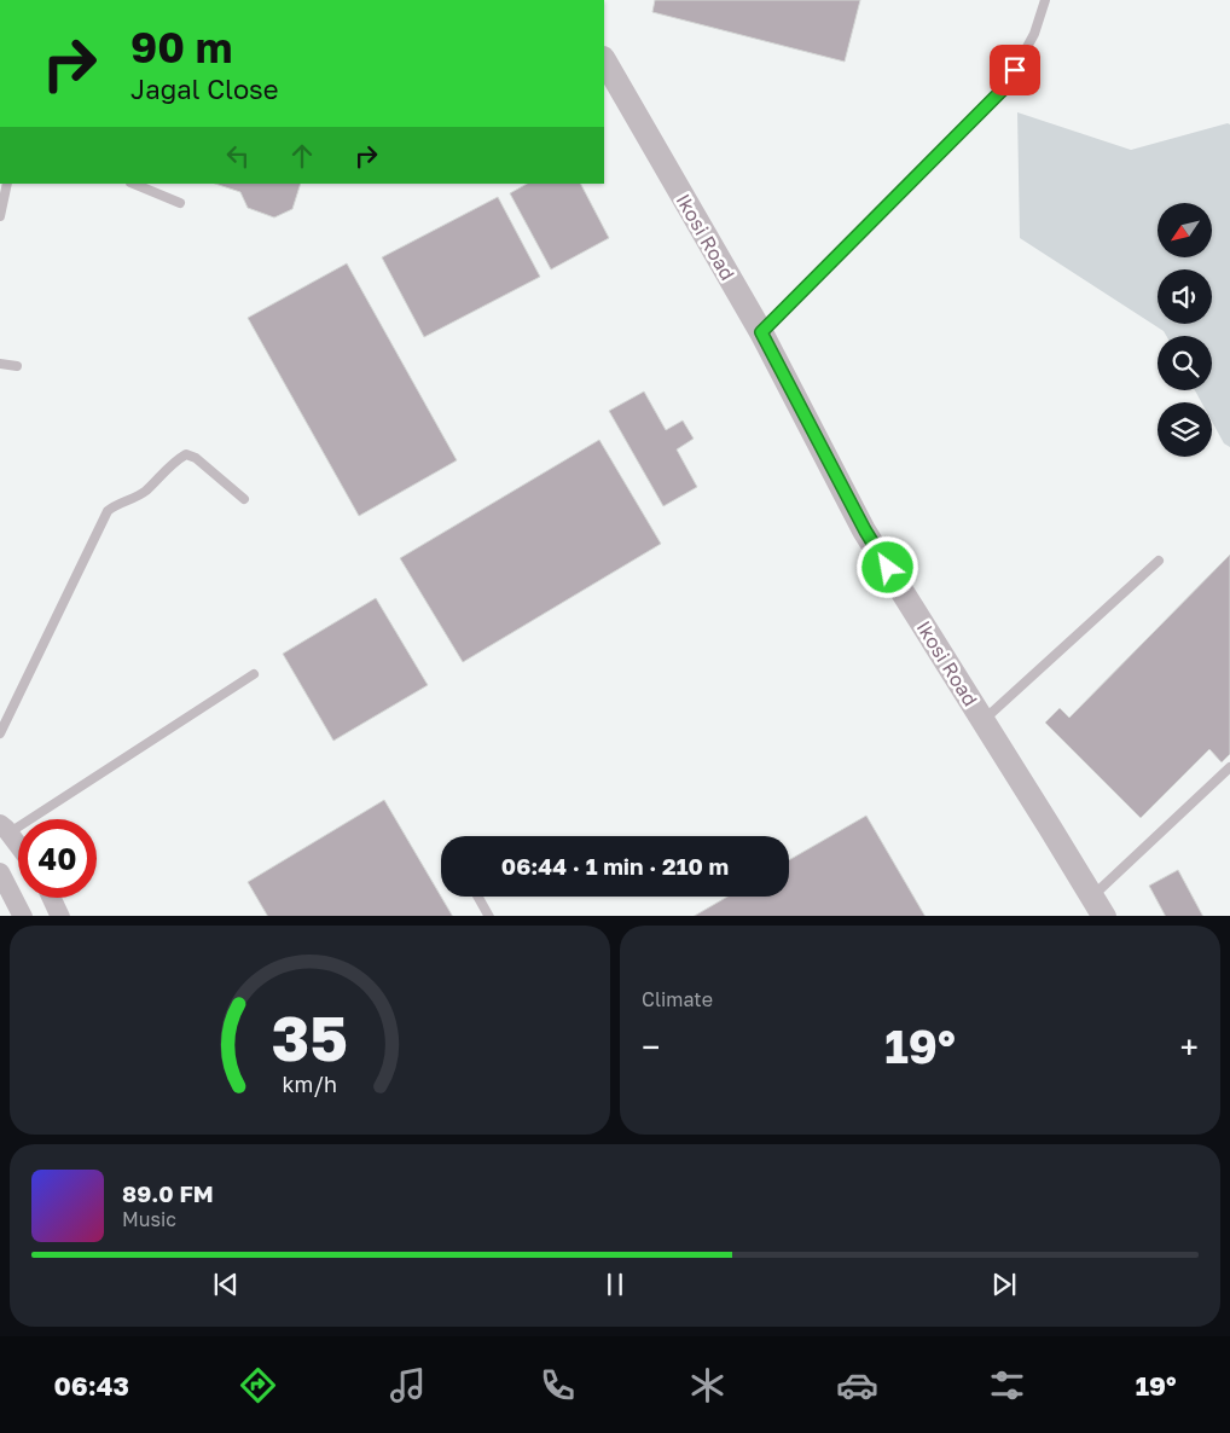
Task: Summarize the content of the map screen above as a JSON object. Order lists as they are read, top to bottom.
{
  "streets": {
    "street": ["Ikosi Road"]
  },
  "north": "bottom left",
  "page": {
    "turn": ["90 m", "Jagal Close"],
    "limit": "40",
    "trip": "06:44 · 1 min · 210 m",
    "tile": "Climate",
    "heat": ["−", "19°", "+"],
    "song": ["89.0 FM", "Music"],
    "tabs": ["06:43", "19°"],
    "gauge": ["35", "km/h"]
  }
}
